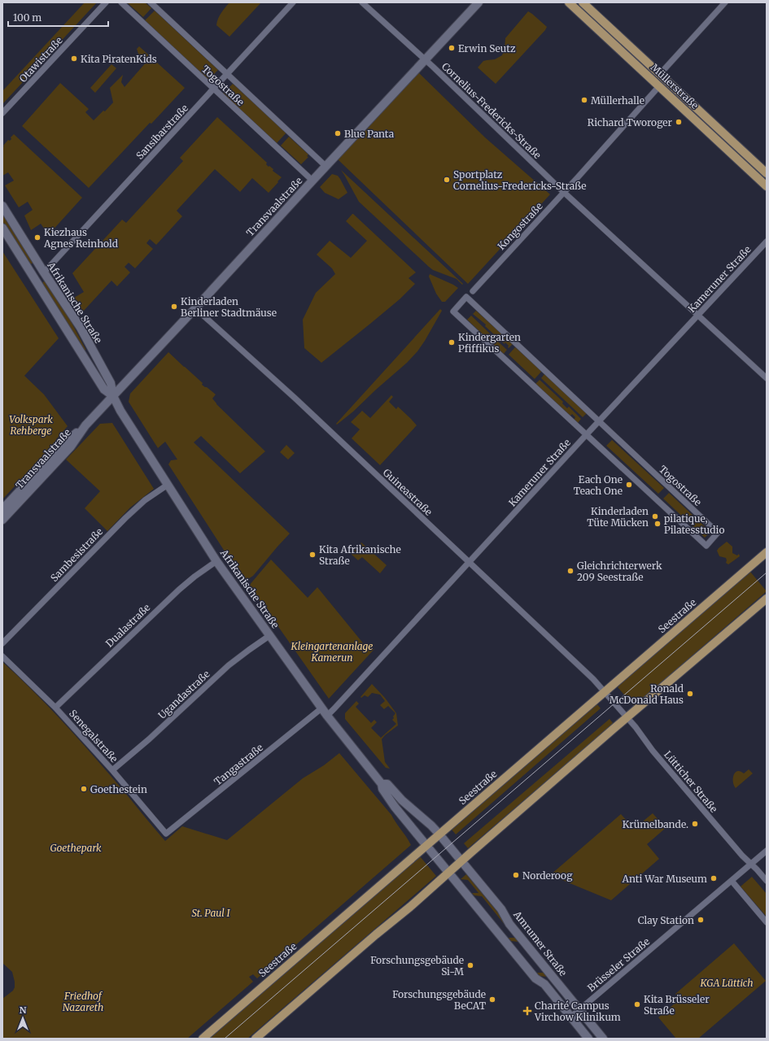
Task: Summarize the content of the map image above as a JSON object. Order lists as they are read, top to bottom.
{
  "streets": {
    "main road": ["Müllerstraße", "Seestraße"],
    "street": [
      "Otawistraße",
      "Togostraße",
      "Cornelius-Fredericks-Straße",
      "Sansibarstraße",
      "Transvaalstraße",
      "Kongostraße",
      "Kameruner Straße",
      "Afrikanische Straße",
      "Guineastraße",
      "Sambesistraße",
      "Dualastraße",
      "Ugandastraße",
      "Senegalstraße",
      "Tangastraße",
      "Lütticher Straße",
      "Amrumer Straße",
      "Brüsseler Straße"
    ]
  },
  "crossings": [
    ["Togostraße", "Sansibarstraße"],
    ["Togostraße", "Transvaalstraße"],
    ["Togostraße", "Kameruner Straße"],
    ["Müllerstraße", "Kongostraße"],
    ["Cornelius-Fredericks-Straße", "Transvaalstraße"],
    ["Cornelius-Fredericks-Straße", "Kongostraße"],
    ["Cornelius-Fredericks-Straße", "Kameruner Straße"],
    ["Sansibarstraße", "Afrikanische Straße"],
    ["Transvaalstraße", "Afrikanische Straße"],
    ["Transvaalstraße", "Guineastraße"],
    ["Kameruner Straße", "Afrikanische Straße"],
    ["Kameruner Straße", "Guineastraße"],
    ["Afrikanische Straße", "Sambesistraße"],
    ["Afrikanische Straße", "Seestraße"],
    ["Afrikanische Straße", "Dualastraße"],
    ["Afrikanische Straße", "Ugandastraße"],
    ["Afrikanische Straße", "Tangastraße"],
    ["Afrikanische Straße", "Amrumer Straße"],
    ["Guineastraße", "Seestraße"],
    ["Guineastraße", "Lütticher Straße"],
    ["Seestraße", "Lütticher Straße"],
    ["Seestraße", "Amrumer Straße"],
    ["Dualastraße", "Senegalstraße"],
    ["Ugandastraße", "Senegalstraße"],
    ["Senegalstraße", "Tangastraße"],
    ["Lütticher Straße", "Brüsseler Straße"],
    ["Amrumer Straße", "Brüsseler Straße"]
  ],
  "parks": [
    "Volkspark Rehberge",
    "Kleingartenanlage Kamerun",
    "Goethepark",
    "St. Paul I",
    "KGA Lüttich",
    "Friedhof Nazareth"
  ],
  "places": {
    "other": [
      "Erwin Seutz",
      "Kita PiratenKids",
      "Müllerhalle",
      "Richard Tworoger",
      "Blue Panta",
      "Sportplatz Cornelius-Fredericks-Straße",
      "Kiezhaus Agnes Reinhold",
      "Kinderladen Berliner Stadtmäuse",
      "Kindergarten Pfiffikus",
      "Each One Teach One",
      "Kinderladen Tüte Mücken",
      "pilatique, Pilatesstudio",
      "Kita Afrikanische Straße",
      "Gleichrichterwerk 209 Seestraße",
      "Ronald McDonald Haus",
      "Goethestein",
      "Krümelbande.",
      "Norderoog",
      "Anti War Museum",
      "Clay Station",
      "Forschungsgebäude Si-M",
      "Forschungsgebäude BeCAT",
      "Kita Brüsseler Straße"
    ],
    "health": ["Charité Campus Virchow Klinikum"]
  },
  "scale_bar": "100 m",
  "north": "top"
}
